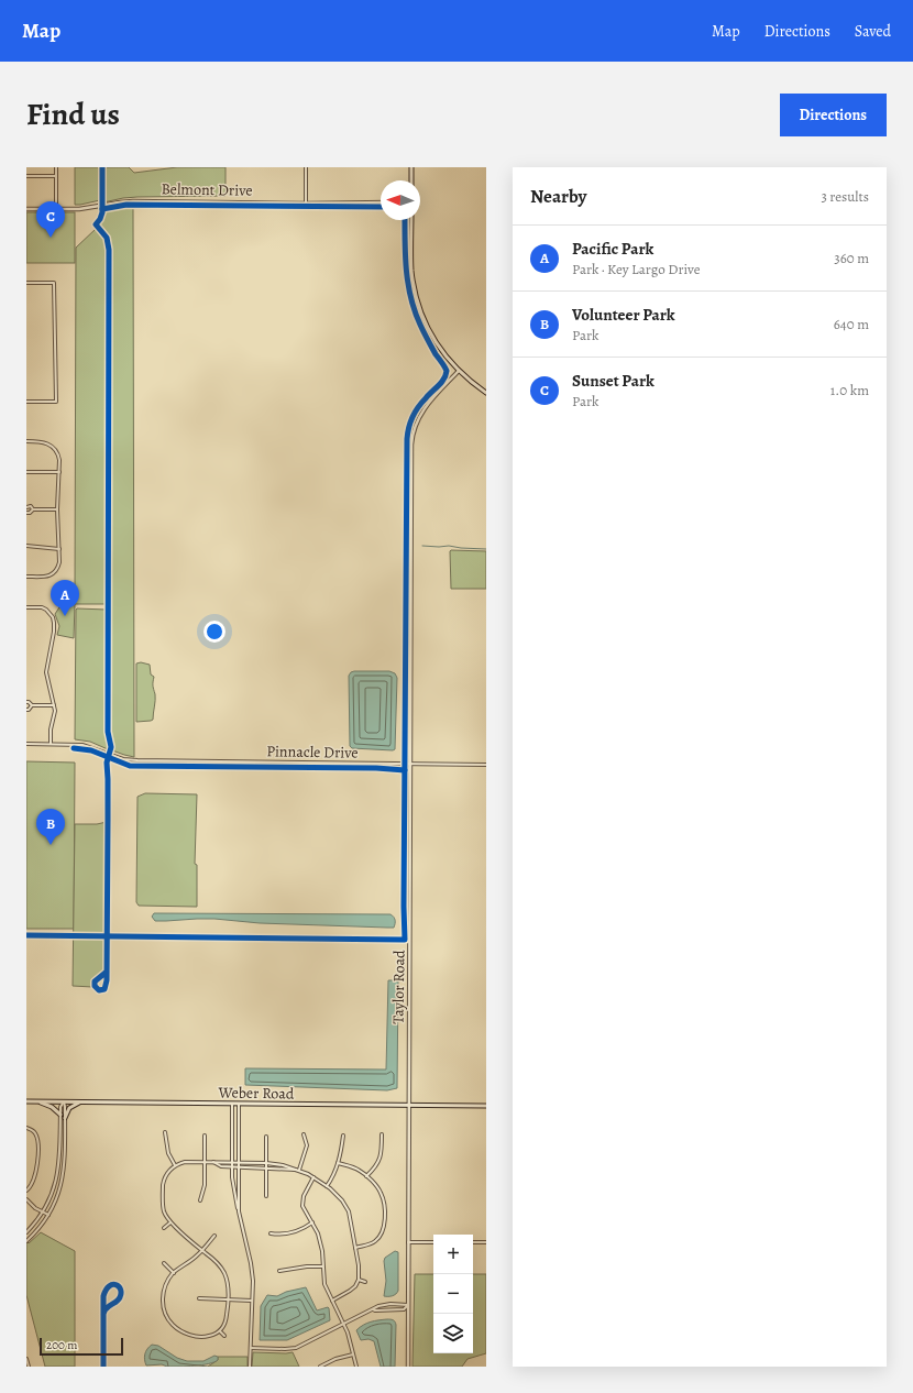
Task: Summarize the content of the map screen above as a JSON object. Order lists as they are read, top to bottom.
{
  "streets": {
    "main road": ["Weber Road"],
    "street": ["Belmont Drive", "Pinnacle Drive", "Taylor Road"]
  },
  "crossings": [
    ["Pinnacle Drive", "Taylor Road"],
    ["Taylor Road", "Weber Road"]
  ],
  "scale_bar": "200 m",
  "north": "left",
  "page": {
    "header": "Map",
    "nav": ["Map", "Directions", "Saved"],
    "title": "Find us",
    "buttons": "Directions",
    "heading": ["Nearby", "3 results"],
    "pins": ["C", "A", "B"],
    "list": [
      {
        "mark": "A",
        "name": "Pacific Park",
        "note": "Park · Key Largo Drive",
        "value": "360 m"
      },
      {
        "mark": "B",
        "name": "Volunteer Park",
        "note": "Park",
        "value": "640 m"
      },
      {
        "mark": "C",
        "name": "Sunset Park",
        "note": "Park",
        "value": "1.0 km"
      }
    ],
    "map_buttons": ["+", "−"],
    "scale": "200 m"
  }
}
